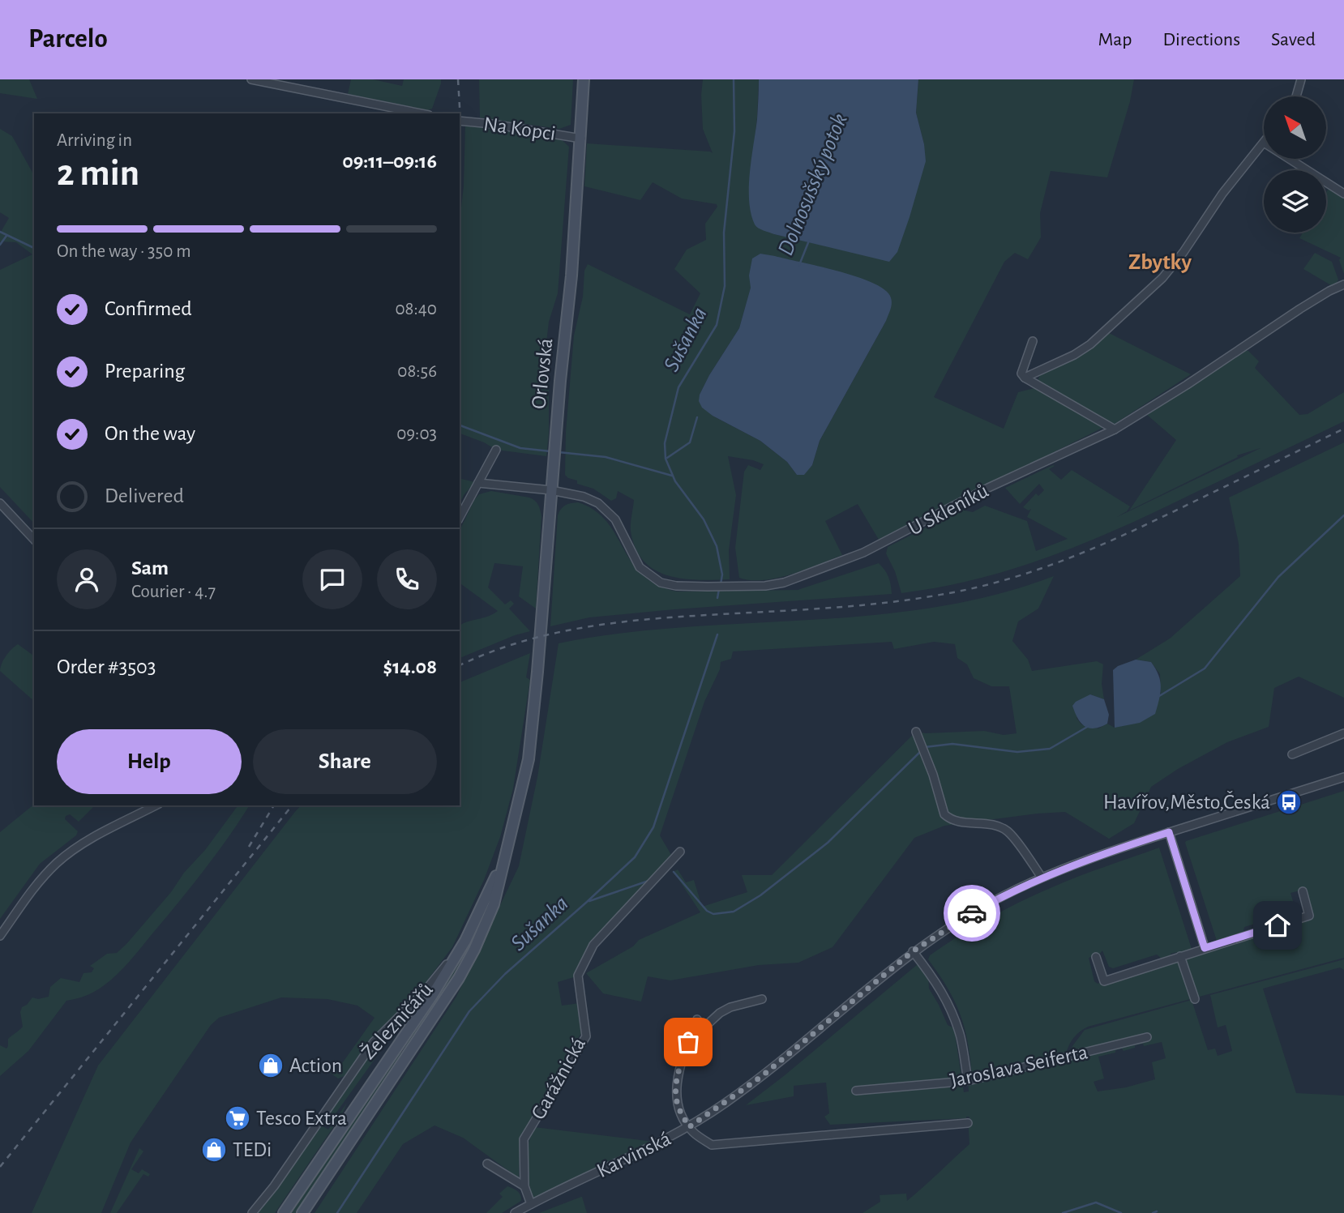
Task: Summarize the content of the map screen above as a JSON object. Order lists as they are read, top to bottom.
{
  "streets": {
    "main road": ["Orlovská"],
    "street": [
      "Na Kopci",
      "U Skleníků",
      "Železničářů",
      "Jaroslava Seiferta",
      "Garážnická",
      "Karvinská"
    ]
  },
  "crossings": [
    ["Na Kopci", "Orlovská"],
    ["Orlovská", "U Skleníků"],
    ["Garážnická", "Karvinská"]
  ],
  "districts": ["Zbytky"],
  "water": ["Dolnosušský potok", "Sušanka"],
  "places": {
    "bus stop": ["Havířov,Město,Česká"],
    "shop": ["Action", "TEDi"],
    "supermarket": ["Tesco Extra"]
  },
  "north": "top left",
  "page": {
    "header": "Parcelo",
    "nav": ["Map", "Directions", "Saved"],
    "heading": ["2 min", "Arriving in", "09:11–09:16"],
    "panel": [
      "Sam",
      "Courier · 4.7",
      "Order #3503",
      "$14.08"
    ],
    "bar": "On the way · 350 m",
    "list": [
      ["Confirmed", "08:40"],
      ["Preparing", "08:56"],
      ["On the way", "09:03"],
      "Delivered"
    ],
    "buttons": ["Help", "Share"]
  }
}
